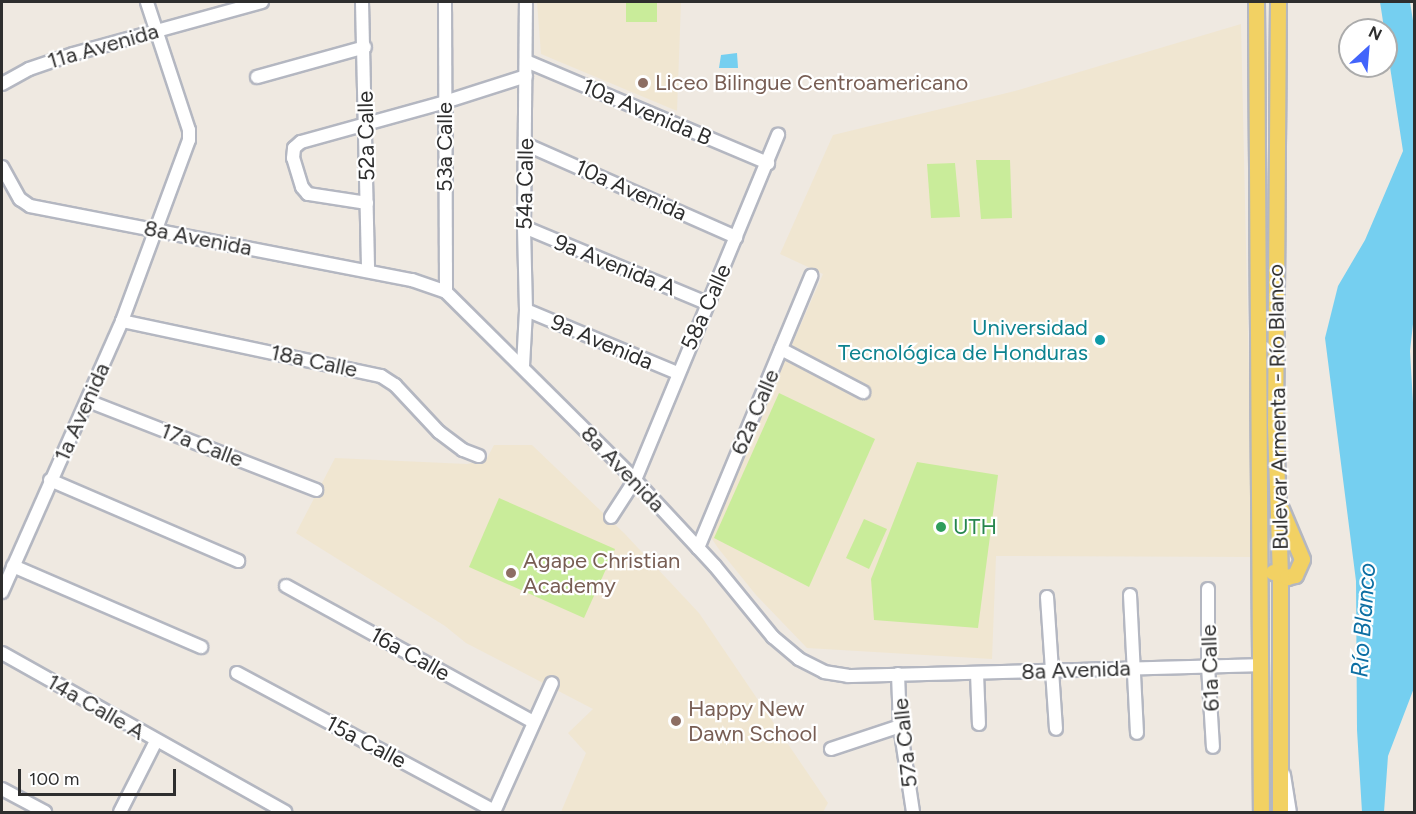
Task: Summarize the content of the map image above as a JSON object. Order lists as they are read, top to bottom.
{
  "streets": {
    "main road": ["Bulevar Armenta - Río Blanco"],
    "street": [
      "11a Avenida",
      "10a Avenida B",
      "52a Calle",
      "53a Calle",
      "54a Calle",
      "10a Avenida",
      "8a Avenida",
      "9a Avenida A",
      "58a Calle",
      "9a Avenida",
      "18a Calle",
      "1a Avenida",
      "62a Calle",
      "17a Calle",
      "16a Calle",
      "61a Calle",
      "14a Calle A",
      "15a Calle",
      "57a Calle"
    ]
  },
  "crossings": [
    ["11a Avenida", "1a Avenida"],
    ["10a Avenida B", "54a Calle"],
    ["10a Avenida B", "58a Calle"],
    ["52a Calle", "8a Avenida"],
    ["53a Calle", "8a Avenida"],
    ["54a Calle", "10a Avenida"],
    ["54a Calle", "8a Avenida"],
    ["54a Calle", "9a Avenida A"],
    ["54a Calle", "9a Avenida"],
    ["10a Avenida", "58a Calle"],
    ["8a Avenida", "58a Calle"],
    ["8a Avenida", "Bulevar Armenta - Río Blanco"],
    ["8a Avenida", "1a Avenida"],
    ["8a Avenida", "62a Calle"],
    ["8a Avenida", "61a Calle"],
    ["8a Avenida", "57a Calle"],
    ["9a Avenida A", "58a Calle"],
    ["58a Calle", "9a Avenida"],
    ["18a Calle", "1a Avenida"],
    ["1a Avenida", "17a Calle"]
  ],
  "water": ["Río Blanco"],
  "places": [
    "Liceo Bilingue Centroamericano",
    "Universidad Tecnológica de Honduras",
    "UTH",
    "Agape Christian Academy",
    "Happy New Dawn School"
  ],
  "scale_bar": "100 m",
  "north": "top right"
}
